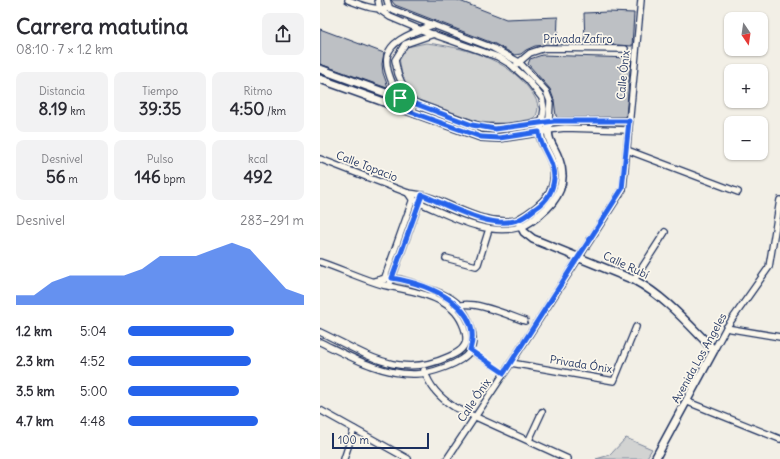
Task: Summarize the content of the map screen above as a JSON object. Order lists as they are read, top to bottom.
{
  "streets": {
    "street": [
      "Privada Zafiro",
      "Calle Ónix",
      "Calle Topacio",
      "Calle Rubí",
      "Avenida Los Angeles",
      "Privada Ónix"
    ]
  },
  "crossings": [
    ["Calle Ónix", "Calle Rubí"],
    ["Calle Ónix", "Privada Ónix"],
    ["Calle Topacio", "Calle Rubí"],
    ["Calle Rubí", "Avenida Los Angeles"]
  ],
  "scale_bar": "100 m",
  "north": "bottom",
  "page": {
    "heading": ["Carrera matutina", "08:10 · 7 × 1.2 km"],
    "map_buttons": ["+", "−"],
    "stats": [
      ["Distancia", "8.19 km"],
      ["Tiempo", "39:35"],
      ["Ritmo", "4:50 /km"],
      ["Desnivel", "56 m"],
      ["Pulso", "146 bpm"],
      ["kcal", "492"]
    ],
    "chart": ["Desnivel", "283–291 m"],
    "list": [
      {
        "name": "1.2 km",
        "note": "5:04"
      },
      {
        "name": "2.3 km",
        "note": "4:52"
      },
      {
        "name": "3.5 km",
        "note": "5:00"
      },
      {
        "name": "4.7 km",
        "note": "4:48"
      }
    ],
    "scale": "100 m"
  }
}
